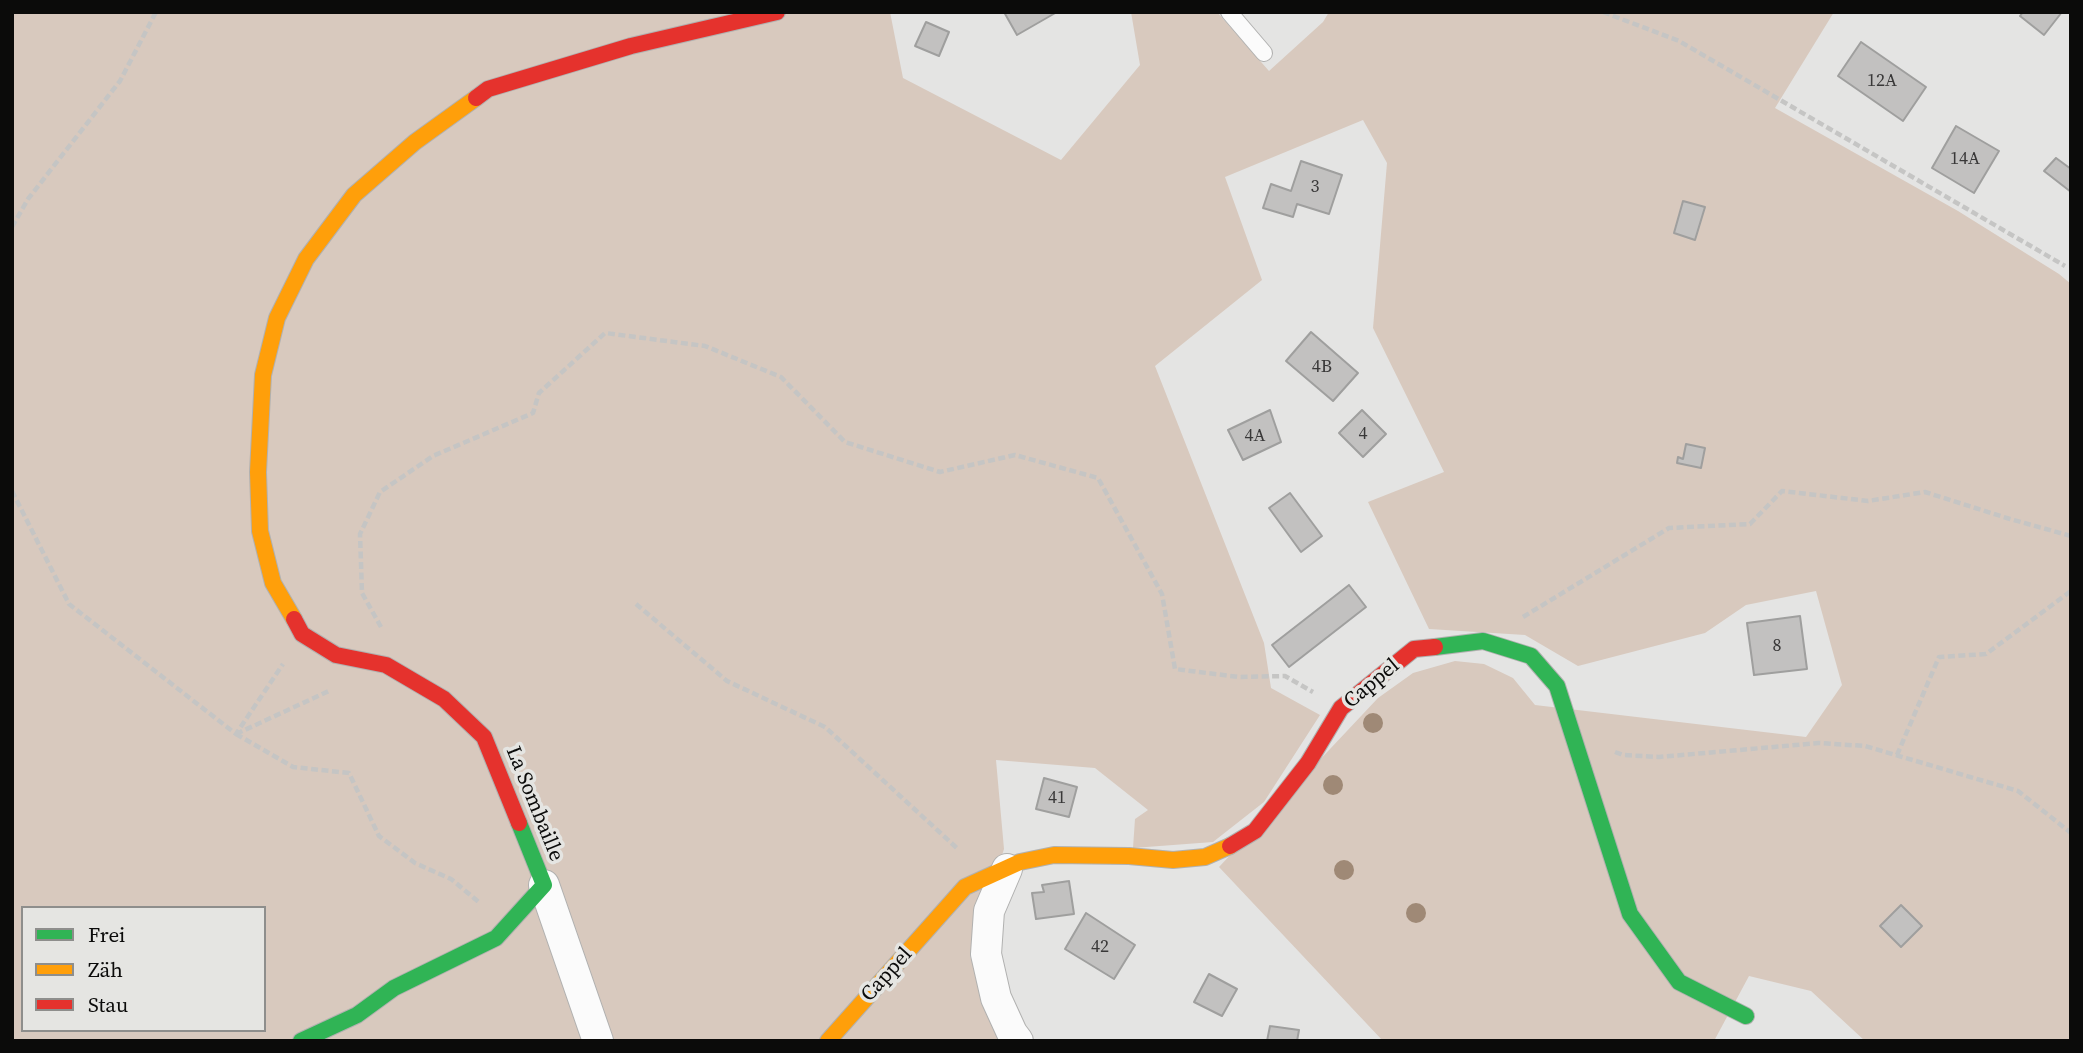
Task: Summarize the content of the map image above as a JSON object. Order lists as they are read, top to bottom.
{
  "streets": {
    "street": ["Cappel", "La Sombaille"]
  },
  "house_numbers": [
    "12A",
    "14A",
    "3",
    "4B",
    "4",
    "4A",
    "8",
    "41",
    "42"
  ],
  "legend": ["Frei", "Zäh", "Stau"]
}
